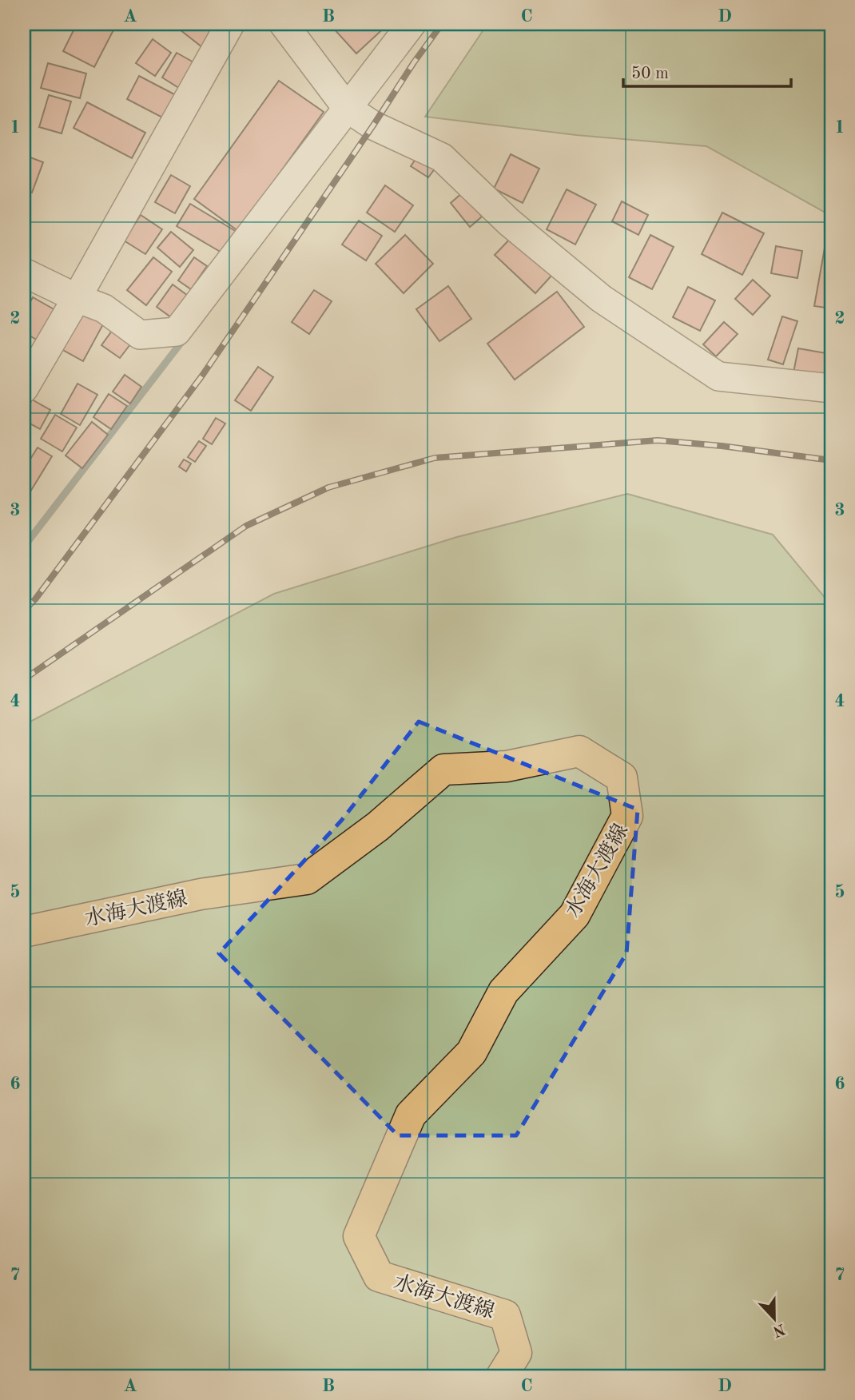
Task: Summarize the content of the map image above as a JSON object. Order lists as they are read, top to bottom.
{
  "streets": {
    "main road": ["水海大渡線"]
  },
  "scale_bar": "50 m",
  "north": "bottom",
  "grid": {
    "columns": [
      "A",
      "B",
      "C",
      "D"
    ],
    "rows": [
      "1",
      "2",
      "3",
      "4",
      "5",
      "6",
      "7"
    ]
  }
}
